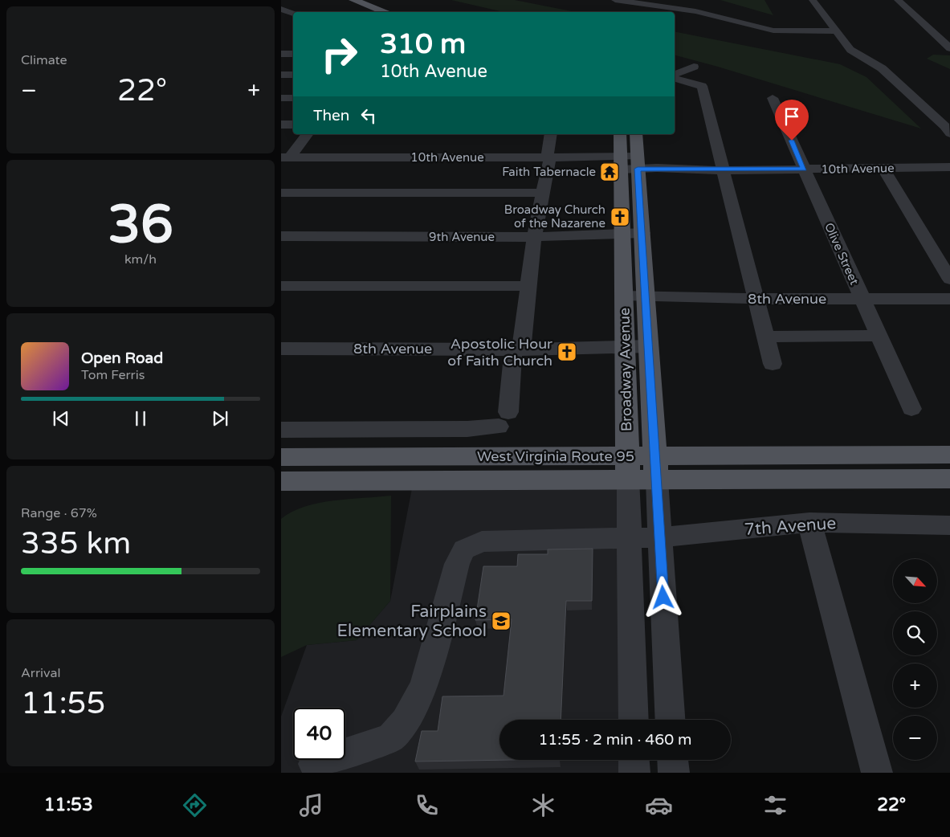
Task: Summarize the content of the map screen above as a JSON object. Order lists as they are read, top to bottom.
{
  "streets": {
    "main road": ["Broadway Avenue", "West Virginia Route 95"],
    "street": [
      "10th Avenue",
      "9th Avenue",
      "Olive Street",
      "8th Avenue",
      "7th Avenue"
    ]
  },
  "crossings": [
    ["10th Avenue", "Olive Street"],
    ["10th Avenue", "Broadway Avenue"],
    ["9th Avenue", "Broadway Avenue"],
    ["Olive Street", "8th Avenue"],
    ["8th Avenue", "Broadway Avenue"],
    ["Broadway Avenue", "West Virginia Route 95"],
    ["Broadway Avenue", "7th Avenue"]
  ],
  "places": {
    "temple": ["Faith Tabernacle"],
    "church": ["Broadway Church of the Nazarene", "Apostolic Hour of Faith Church"],
    "school or university": ["Fairplains Elementary School"]
  },
  "north": "bottom right",
  "page": {
    "tile": [
      "Climate",
      ["36", "km/h"],
      ["Range · 67%", "335 km"],
      ["Arrival", "11:55"]
    ],
    "turn": ["310 m", "10th Avenue"],
    "heat": ["−", "22°", "+"],
    "then": "Then",
    "song": ["Open Road", "Tom Ferris"],
    "map_buttons": ["+", "−"],
    "limit": "40",
    "trip": "11:55 · 2 min · 460 m",
    "tabs": ["11:53", "22°"]
  }
}
